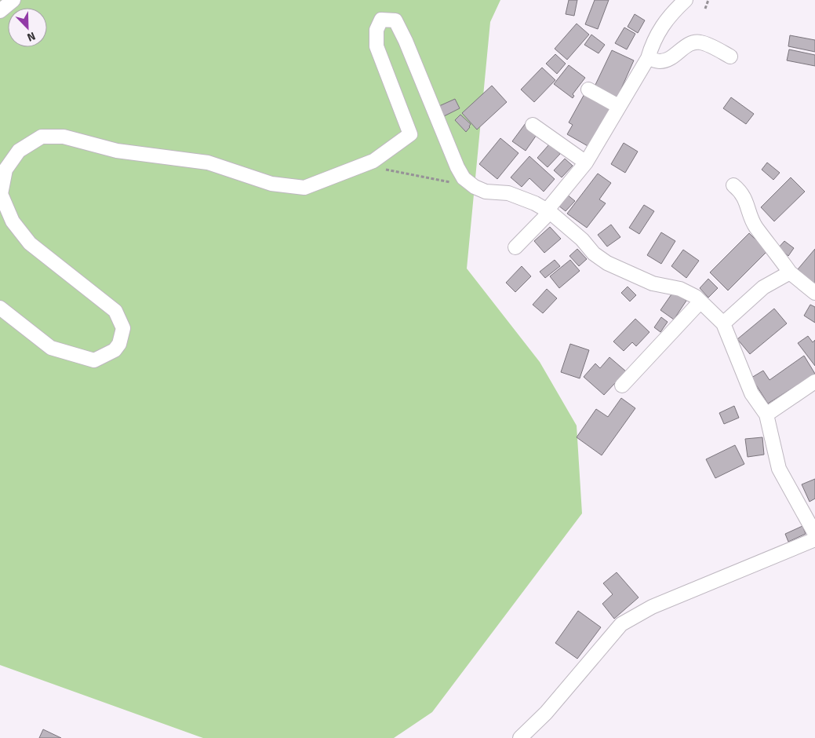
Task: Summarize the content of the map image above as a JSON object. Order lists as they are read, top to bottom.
{
  "north": "bottom right"
}
